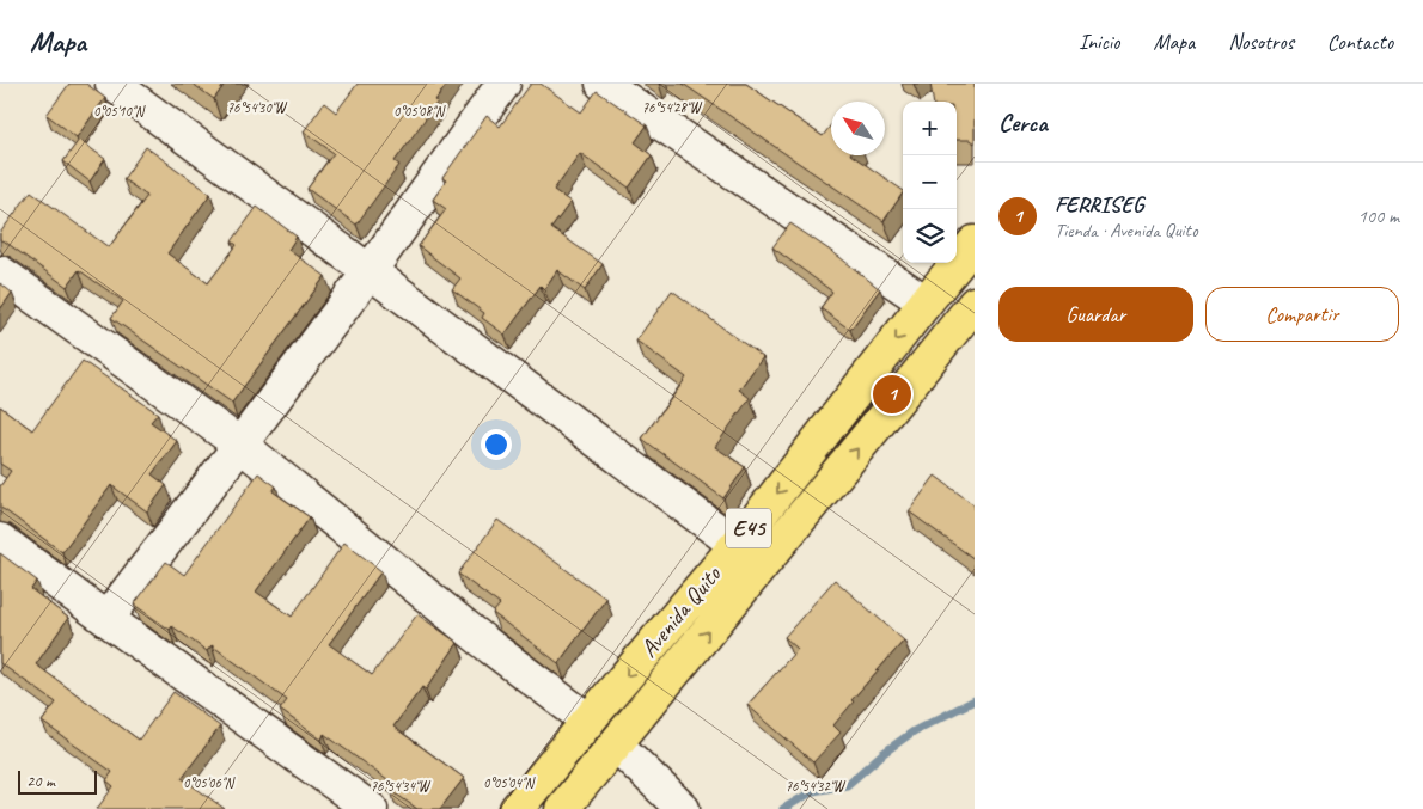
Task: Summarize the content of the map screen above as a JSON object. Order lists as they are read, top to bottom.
{
  "streets": {
    "highway": ["E45", "Avenida Quito"]
  },
  "scale_bar": "20 m",
  "north": "top left",
  "page": {
    "header": "Mapa",
    "nav": [
      "Inicio",
      "Mapa",
      "Nosotros",
      "Contacto"
    ],
    "heading": "Cerca",
    "map_buttons": ["+", "−"],
    "list": [
      {
        "mark": "1",
        "name": "FERRISEG",
        "note": "Tienda · Avenida Quito",
        "value": "100 m"
      }
    ],
    "buttons": ["Guardar", "Compartir"],
    "pins": "1",
    "scale": "20 m"
  },
  "coordinates": [
    "76°54'30\"W",
    "76°54'28\"W",
    "0°05'10\"N",
    "0°05'08\"N",
    "0°05'06\"N",
    "0°05'04\"N",
    "76°54'34\"W",
    "76°54'32\"W"
  ]
}
